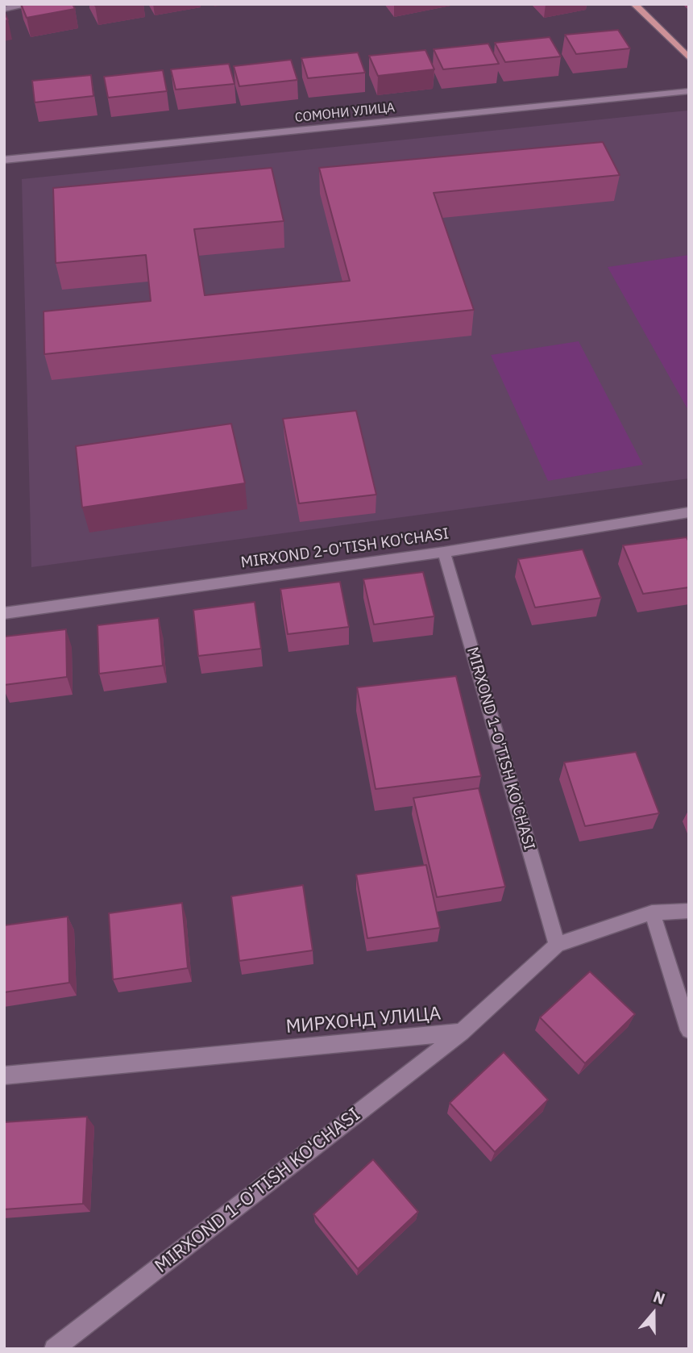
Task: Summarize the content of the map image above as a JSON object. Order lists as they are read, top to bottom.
{
  "streets": {
    "street": [
      "СОМОНИ УЛИЦА",
      "MIRXOND 2-O'TISH KO'CHASI",
      "MIRXOND 1-O'TISH KO'CHASI",
      "МИРХОНД УЛИЦА"
    ]
  },
  "crossings": [
    ["MIRXOND 2-O'TISH KO'CHASI", "MIRXOND 1-O'TISH KO'CHASI"],
    ["MIRXOND 1-O'TISH KO'CHASI", "МИРХОНД УЛИЦА"]
  ],
  "north": "top"
}
